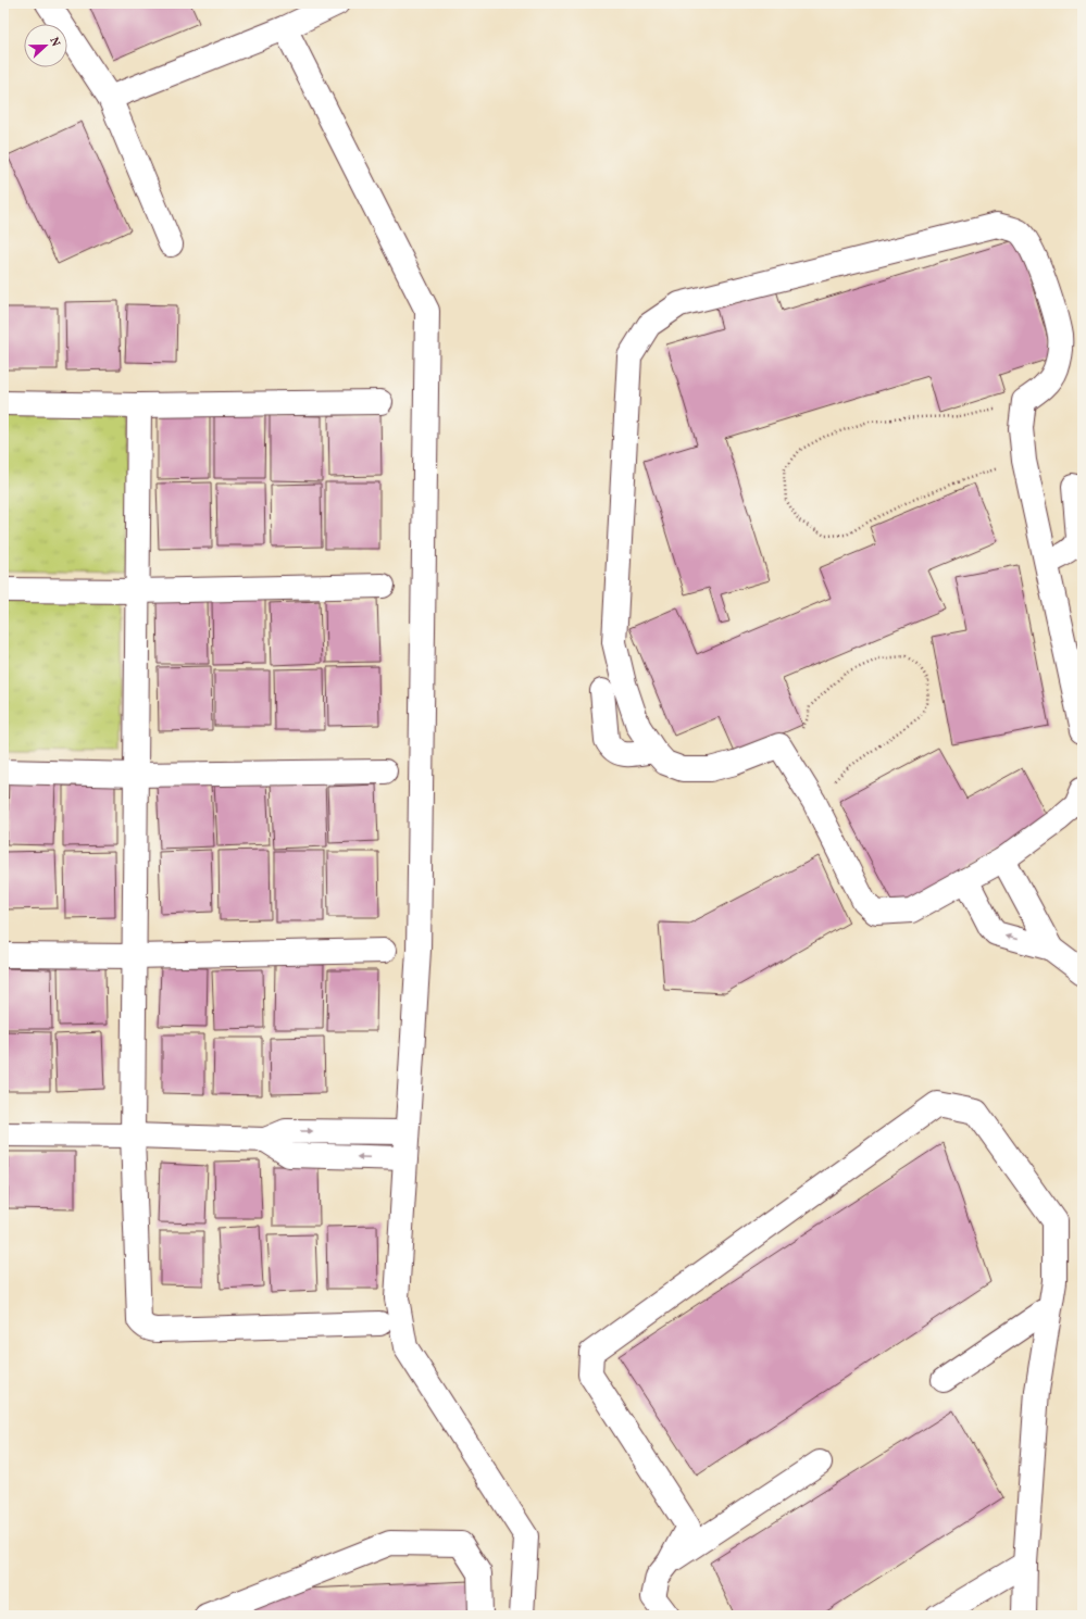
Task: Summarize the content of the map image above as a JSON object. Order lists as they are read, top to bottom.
{
  "north": "right"
}
